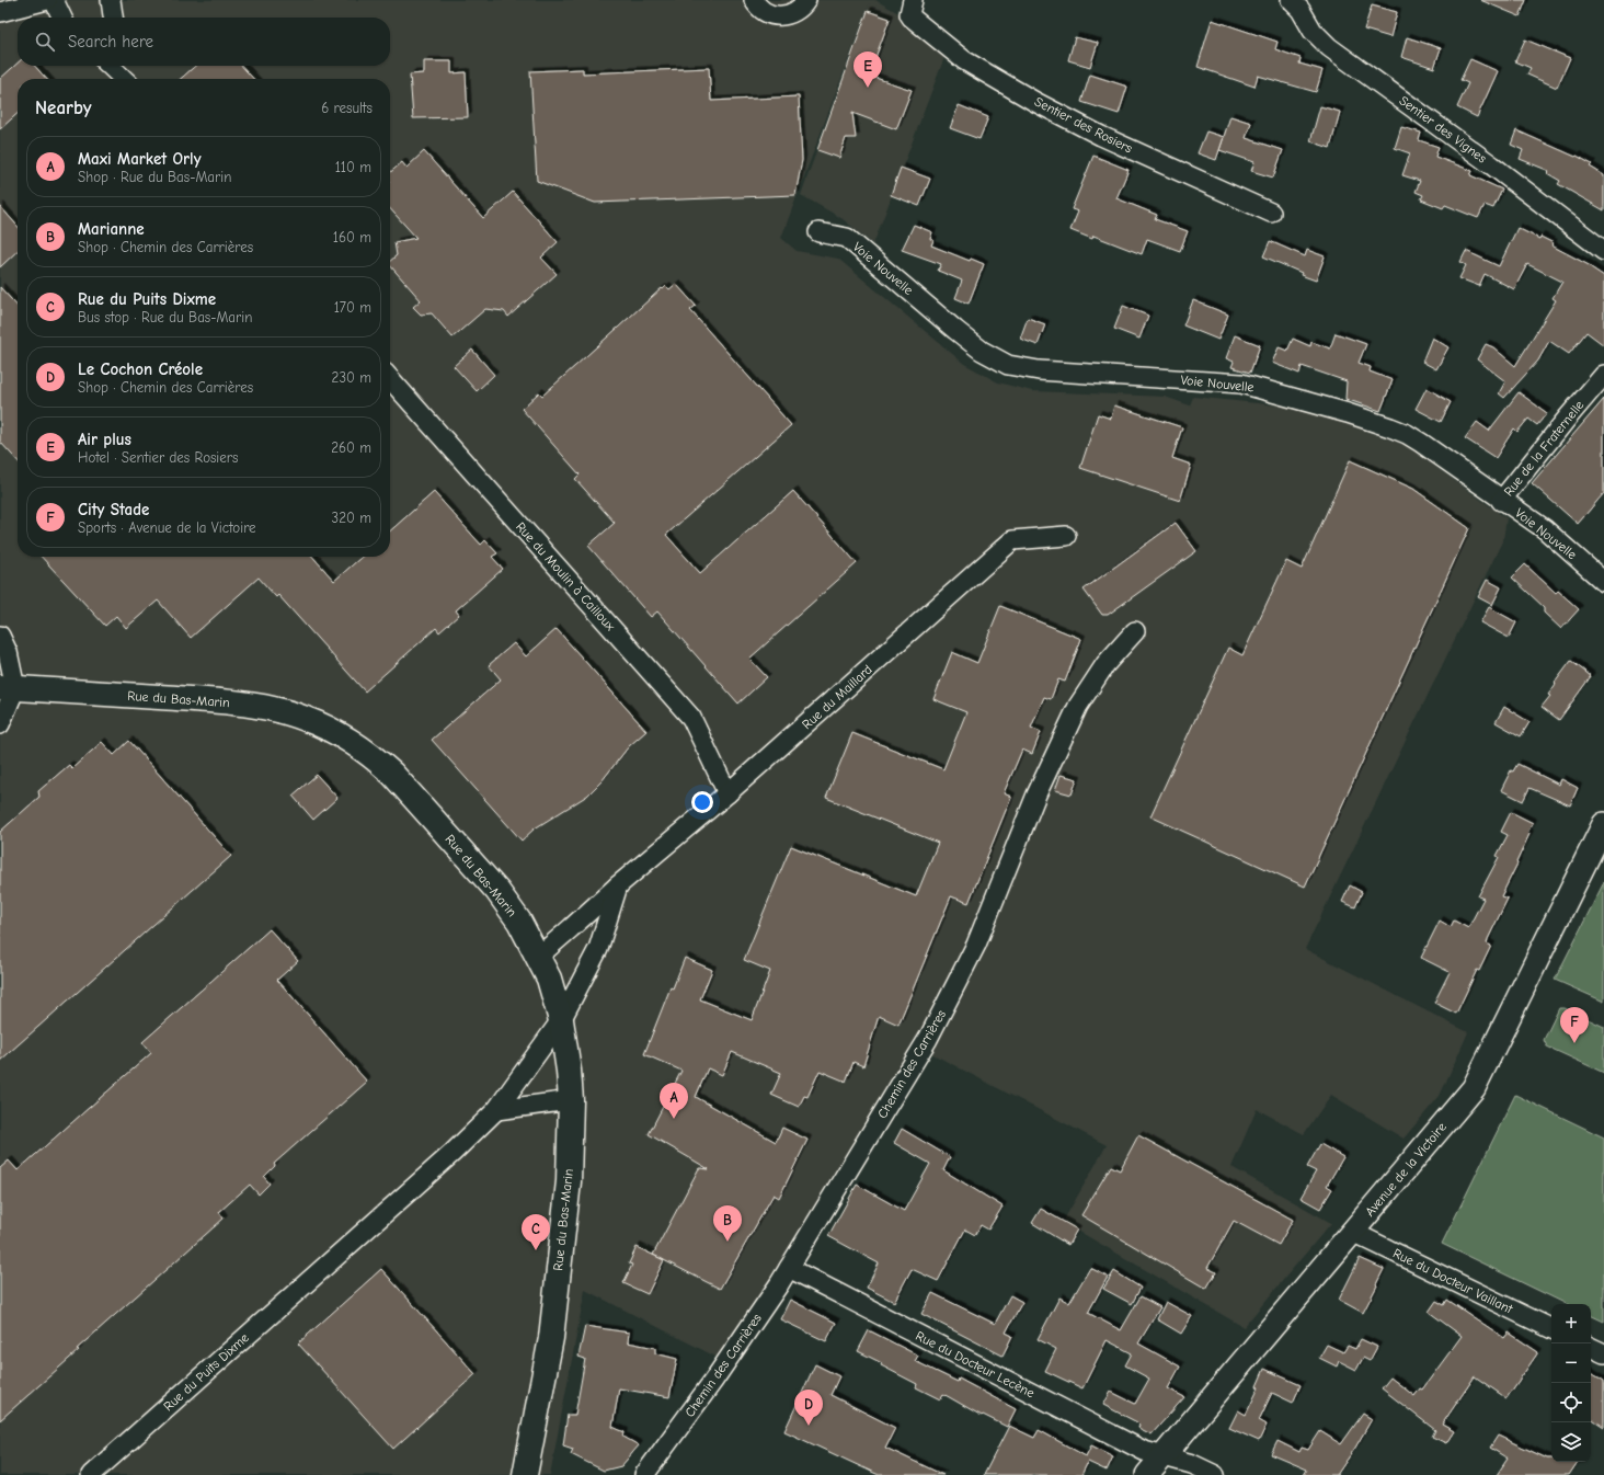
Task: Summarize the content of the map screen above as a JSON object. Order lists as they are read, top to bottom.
{
  "streets": {
    "main road": ["Rue du Bas-Marin"],
    "street": [
      "Sentier des Rosiers",
      "Sentier des Vignes",
      "Voie Nouvelle",
      "Rue de la Fraternelle",
      "Rue du Moulin à Cailloux",
      "Rue du Maillard",
      "Chemin des Carrières",
      "Avenue de la Victoire",
      "Rue du Docteur Vaillant",
      "Rue du Docteur Lecène",
      "Rue du Puits Dixme"
    ]
  },
  "crossings": [
    ["Voie Nouvelle", "Rue de la Fraternelle"],
    ["Rue du Moulin à Cailloux", "Rue du Maillard"],
    ["Rue du Maillard", "Rue du Bas-Marin"],
    ["Rue du Bas-Marin", "Rue du Puits Dixme"],
    ["Chemin des Carrières", "Rue du Docteur Lecène"],
    ["Avenue de la Victoire", "Rue du Docteur Vaillant"],
    ["Avenue de la Victoire", "Rue du Docteur Lecène"]
  ],
  "page": {
    "search": "Search here",
    "pins": [
      "E",
      "F",
      "A",
      "B",
      "C",
      "D"
    ],
    "heading": ["Nearby", "6 results"],
    "list": [
      {
        "mark": "A",
        "name": "Maxi Market Orly",
        "note": "Shop · Rue du Bas-Marin",
        "value": "110 m"
      },
      {
        "mark": "B",
        "name": "Marianne",
        "note": "Shop · Chemin des Carrières",
        "value": "160 m"
      },
      {
        "mark": "C",
        "name": "Rue du Puits Dixme",
        "note": "Bus stop · Rue du Bas-Marin",
        "value": "170 m"
      },
      {
        "mark": "D",
        "name": "Le Cochon Créole",
        "note": "Shop · Chemin des Carrières",
        "value": "230 m"
      },
      {
        "mark": "E",
        "name": "Air plus",
        "note": "Hotel · Sentier des Rosiers",
        "value": "260 m"
      },
      {
        "mark": "F",
        "name": "City Stade",
        "note": "Sports · Avenue de la Victoire",
        "value": "320 m"
      }
    ],
    "map_buttons": ["+", "−"]
  }
}
